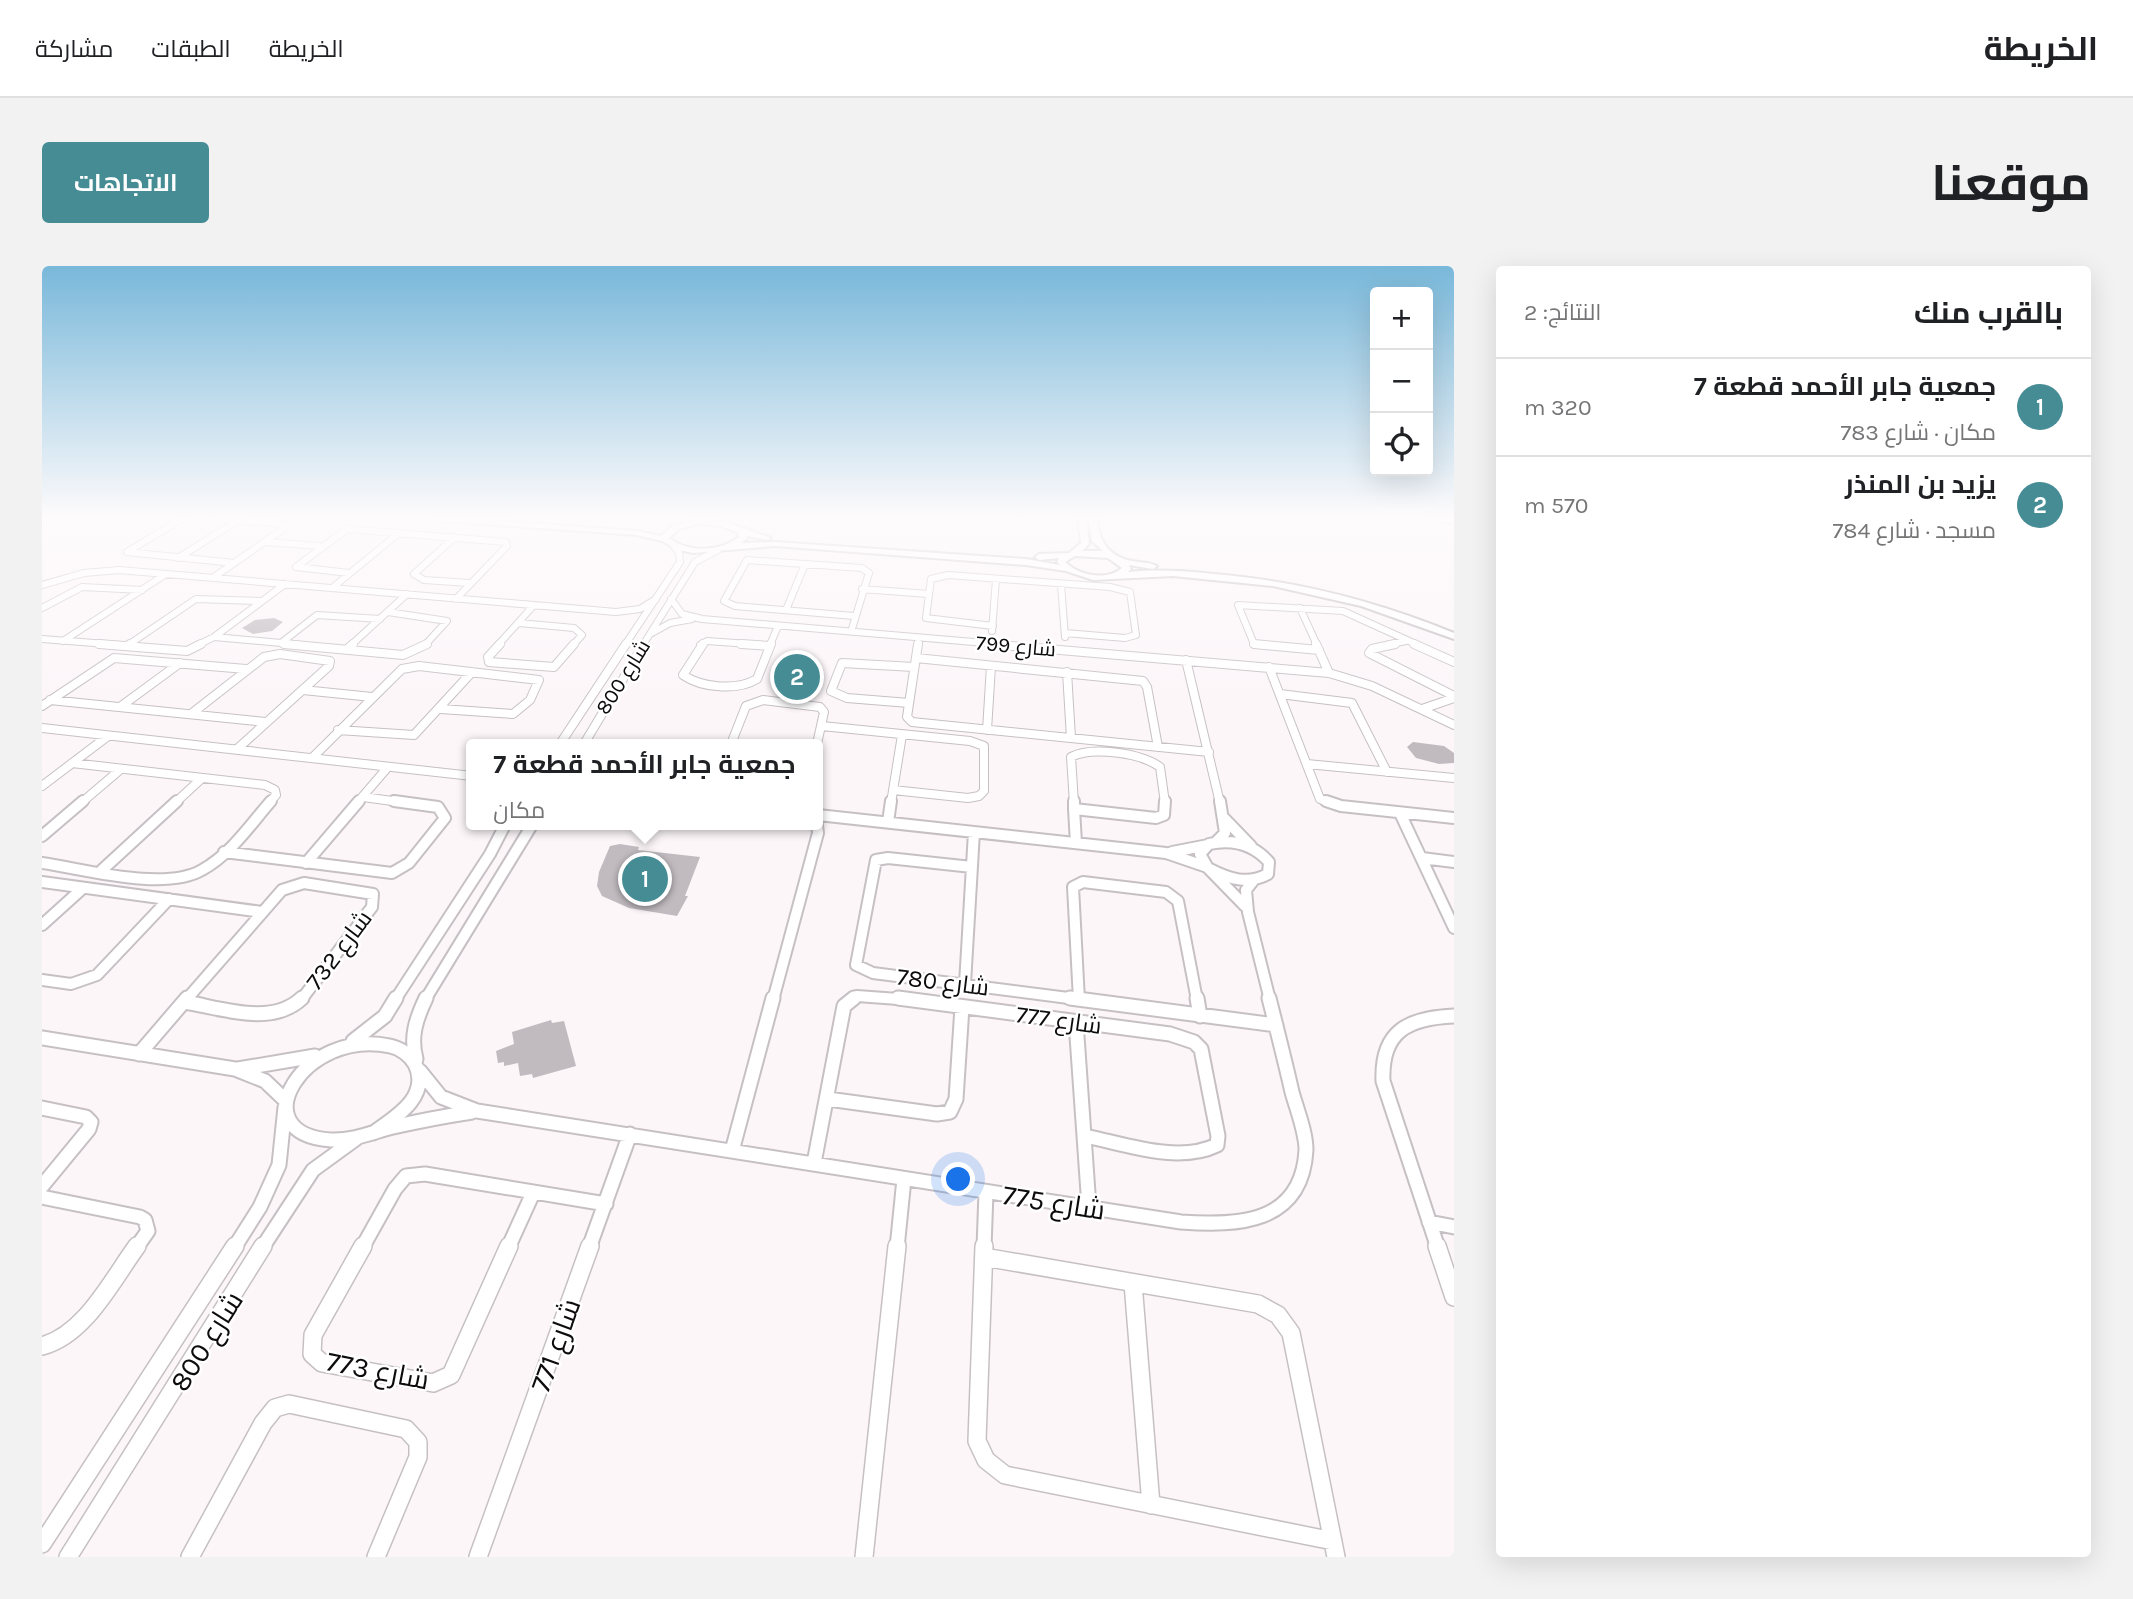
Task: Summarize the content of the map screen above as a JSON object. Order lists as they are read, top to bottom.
{
  "streets": {
    "street": [
      "شارع 799",
      "شارع 800",
      "شارع 732",
      "شارع 780",
      "شارع 777",
      "شارع 775",
      "شارع 771",
      "شارع 773"
    ]
  },
  "crossings": [
    ["شارع 799", "شارع 800"],
    ["شارع 800", "شارع 775"],
    ["شارع 780", "شارع 775"],
    ["شارع 777", "شارع 775"],
    ["شارع 775", "شارع 771"],
    ["شارع 771", "شارع 773"]
  ],
  "page": {
    "header": "الخريطة",
    "nav": ["الخريطة", "الطبقات", "مشاركة"],
    "title": "موقعنا",
    "buttons": "الاتجاهات",
    "heading": ["بالقرب منك", "النتائج: 2"],
    "map_buttons": ["+", "−"],
    "list": [
      {
        "mark": "1",
        "name": "جمعية جابر الأحمد قطعة 7",
        "note": "مكان · شارع 783",
        "value": "320 m"
      },
      {
        "mark": "2",
        "name": "يزيد بن المنذر",
        "note": "مسجد · شارع 784",
        "value": "570 m"
      }
    ],
    "pins": ["2", "1"],
    "popup": ["جمعية جابر الأحمد قطعة 7", "مكان"]
  }
}
